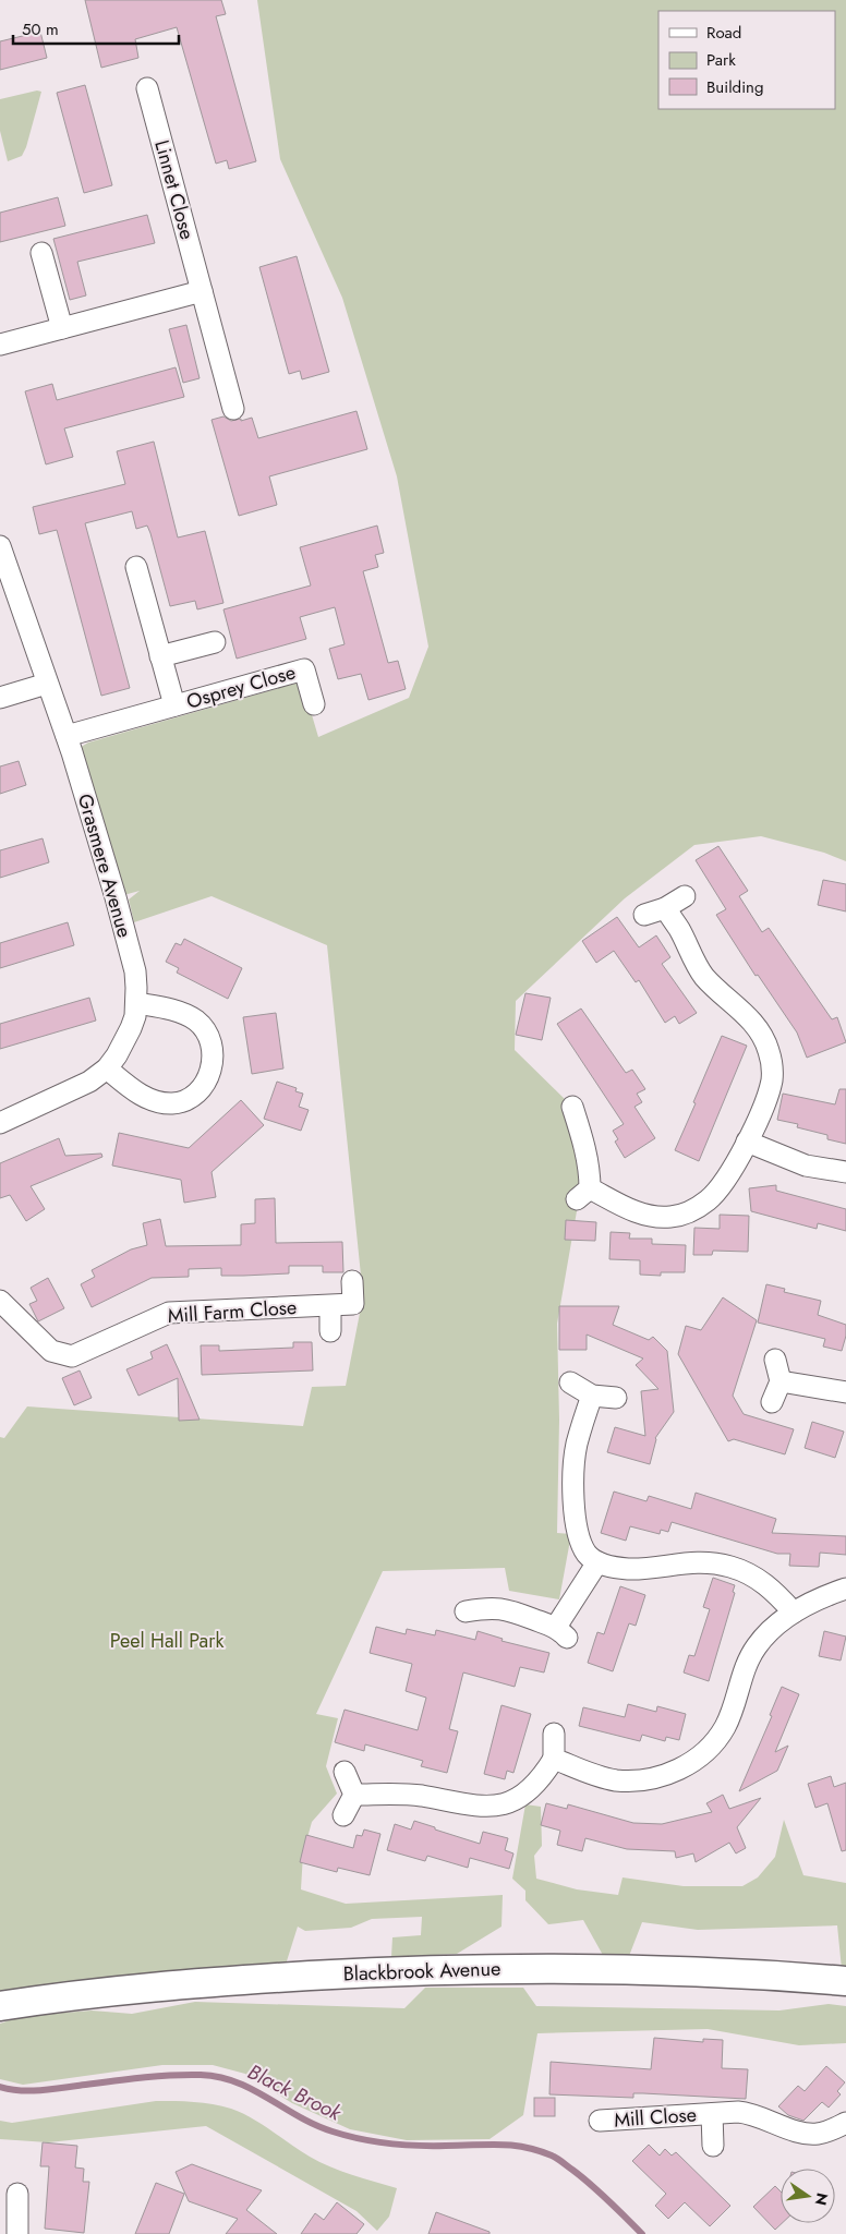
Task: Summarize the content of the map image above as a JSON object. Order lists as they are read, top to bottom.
{
  "streets": {
    "street": [
      "Linnet Close",
      "Osprey Close",
      "Grasmere Avenue",
      "Mill Farm Close",
      "Blackbrook Avenue",
      "Mill Close"
    ]
  },
  "crossings": [
    ["Osprey Close", "Grasmere Avenue"]
  ],
  "water": ["Black Brook"],
  "parks": ["Peel Hall Park"],
  "legend": ["Road", "Park", "Building"],
  "scale_bar": "50 m",
  "north": "right"
}
